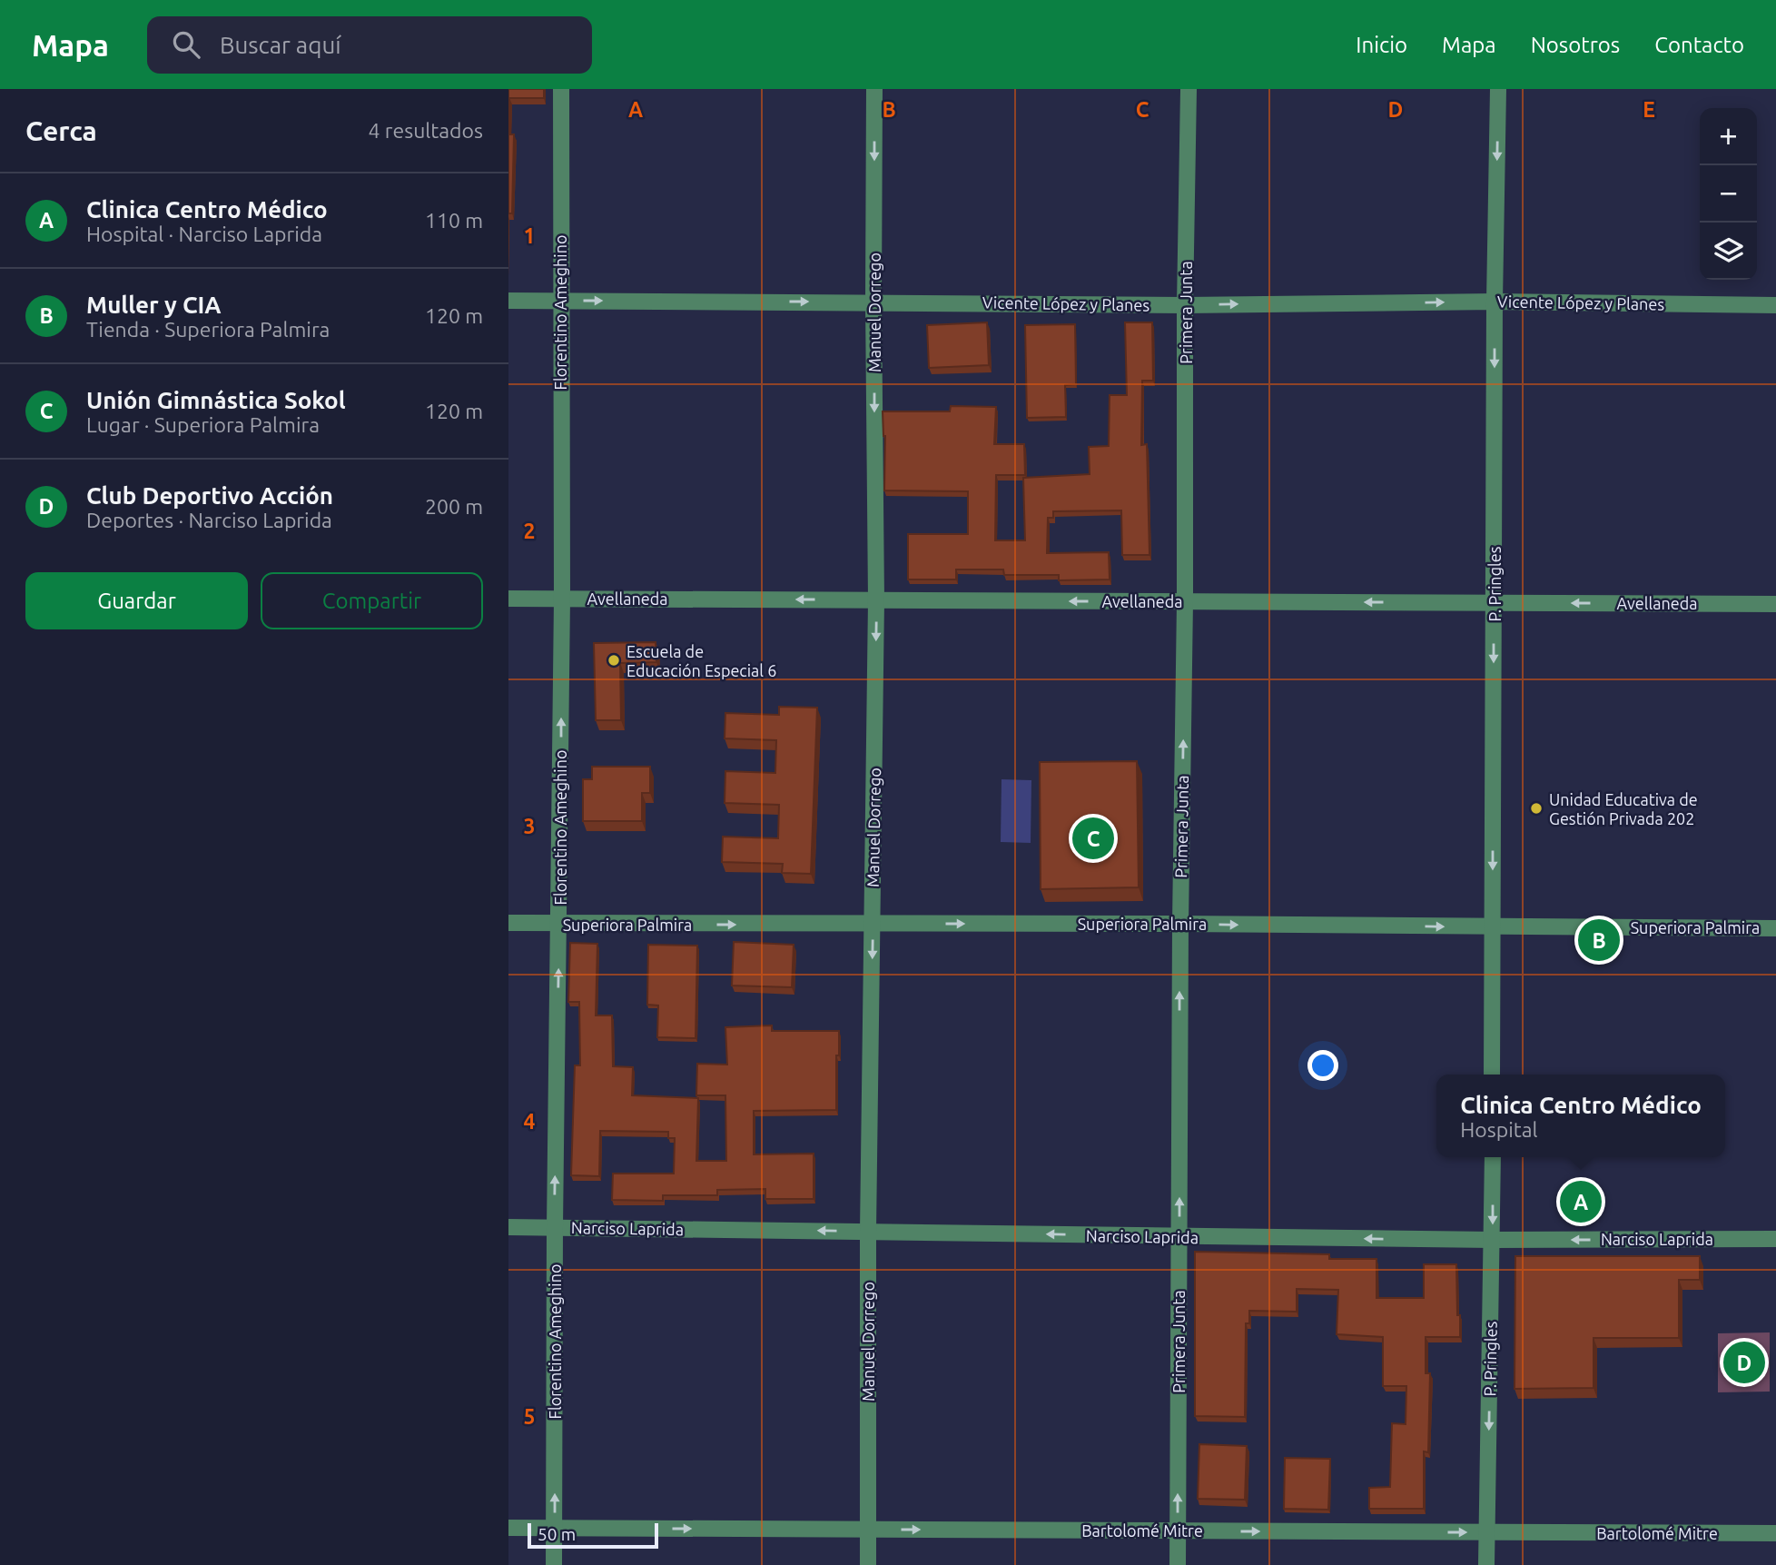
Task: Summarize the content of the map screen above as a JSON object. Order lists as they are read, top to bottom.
{
  "streets": {
    "street": [
      "Vicente López y Planes",
      "Florentino Ameghino",
      "Manuel Dorrego",
      "Primera Junta",
      "P. Pringles",
      "Avellaneda",
      "Superiora Palmira",
      "Narciso Laprida",
      "Bartolomé Mitre"
    ]
  },
  "crossings": [
    ["Vicente López y Planes", "Florentino Ameghino"],
    ["Vicente López y Planes", "Manuel Dorrego"],
    ["Vicente López y Planes", "Primera Junta"],
    ["Vicente López y Planes", "P. Pringles"],
    ["Florentino Ameghino", "Avellaneda"],
    ["Florentino Ameghino", "Superiora Palmira"],
    ["Florentino Ameghino", "Narciso Laprida"],
    ["Florentino Ameghino", "Bartolomé Mitre"],
    ["Manuel Dorrego", "Avellaneda"],
    ["Manuel Dorrego", "Superiora Palmira"],
    ["Manuel Dorrego", "Narciso Laprida"],
    ["Manuel Dorrego", "Bartolomé Mitre"],
    ["Primera Junta", "Avellaneda"],
    ["Primera Junta", "Superiora Palmira"],
    ["Primera Junta", "Narciso Laprida"],
    ["Primera Junta", "Bartolomé Mitre"],
    ["P. Pringles", "Avellaneda"],
    ["P. Pringles", "Superiora Palmira"],
    ["P. Pringles", "Narciso Laprida"],
    ["P. Pringles", "Bartolomé Mitre"]
  ],
  "one_way": [
    "Vicente López y Planes",
    "Florentino Ameghino",
    "Manuel Dorrego",
    "Primera Junta",
    "P. Pringles",
    "Avellaneda",
    "Superiora Palmira",
    "Narciso Laprida",
    "Bartolomé Mitre"
  ],
  "places": ["Escuela de Educación Especial 6", "Unidad Educativa de Gestión Privada 202"],
  "scale_bar": "50 m",
  "page": {
    "header": "Mapa",
    "search": "Buscar aquí",
    "nav": [
      "Inicio",
      "Mapa",
      "Nosotros",
      "Contacto"
    ],
    "heading": ["Cerca", "4 resultados"],
    "map_buttons": ["+", "−"],
    "list": [
      {
        "mark": "A",
        "name": "Clinica Centro Médico",
        "note": "Hospital · Narciso Laprida",
        "value": "110 m"
      },
      {
        "mark": "B",
        "name": "Muller y CIA",
        "note": "Tienda · Superiora Palmira",
        "value": "120 m"
      },
      {
        "mark": "C",
        "name": "Unión Gimnástica Sokol",
        "note": "Lugar · Superiora Palmira",
        "value": "120 m"
      },
      {
        "mark": "D",
        "name": "Club Deportivo Acción",
        "note": "Deportes · Narciso Laprida",
        "value": "200 m"
      }
    ],
    "buttons": ["Guardar", "Compartir"],
    "pins": [
      "C",
      "B",
      "A",
      "D"
    ],
    "popup": ["Clinica Centro Médico", "Hospital"],
    "scale": "50 m"
  },
  "grid": {
    "columns": [
      "A",
      "B",
      "C",
      "D",
      "E"
    ],
    "rows": [
      "1",
      "2",
      "3",
      "4",
      "5"
    ]
  }
}
